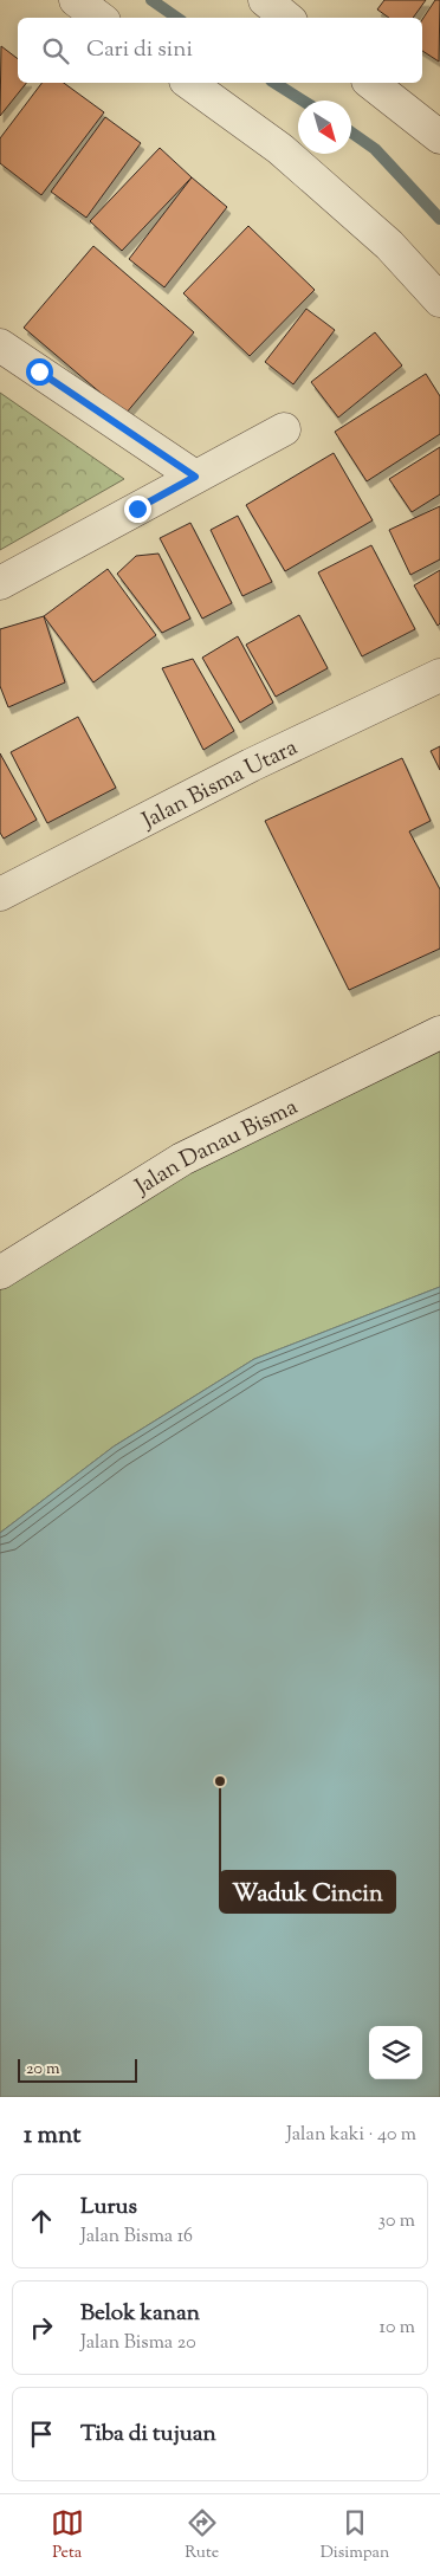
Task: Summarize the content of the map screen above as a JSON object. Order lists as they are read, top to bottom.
{
  "streets": {
    "street": ["Jalan Bisma Utara", "Jalan Danau Bisma"]
  },
  "places": ["Waduk Cincin"],
  "scale_bar": "20 m",
  "north": "bottom right",
  "page": {
    "search": "Cari di sini",
    "scale": "20 m",
    "heading": ["1 mnt", "Jalan kaki · 40 m"],
    "list": [
      ["Lurus", "Jalan Bisma 16", "30 m"],
      ["Belok kanan", "Jalan Bisma 20", "10 m"],
      "Tiba di tujuan"
    ],
    "nav": ["Peta", "Rute", "Disimpan"]
  }
}
